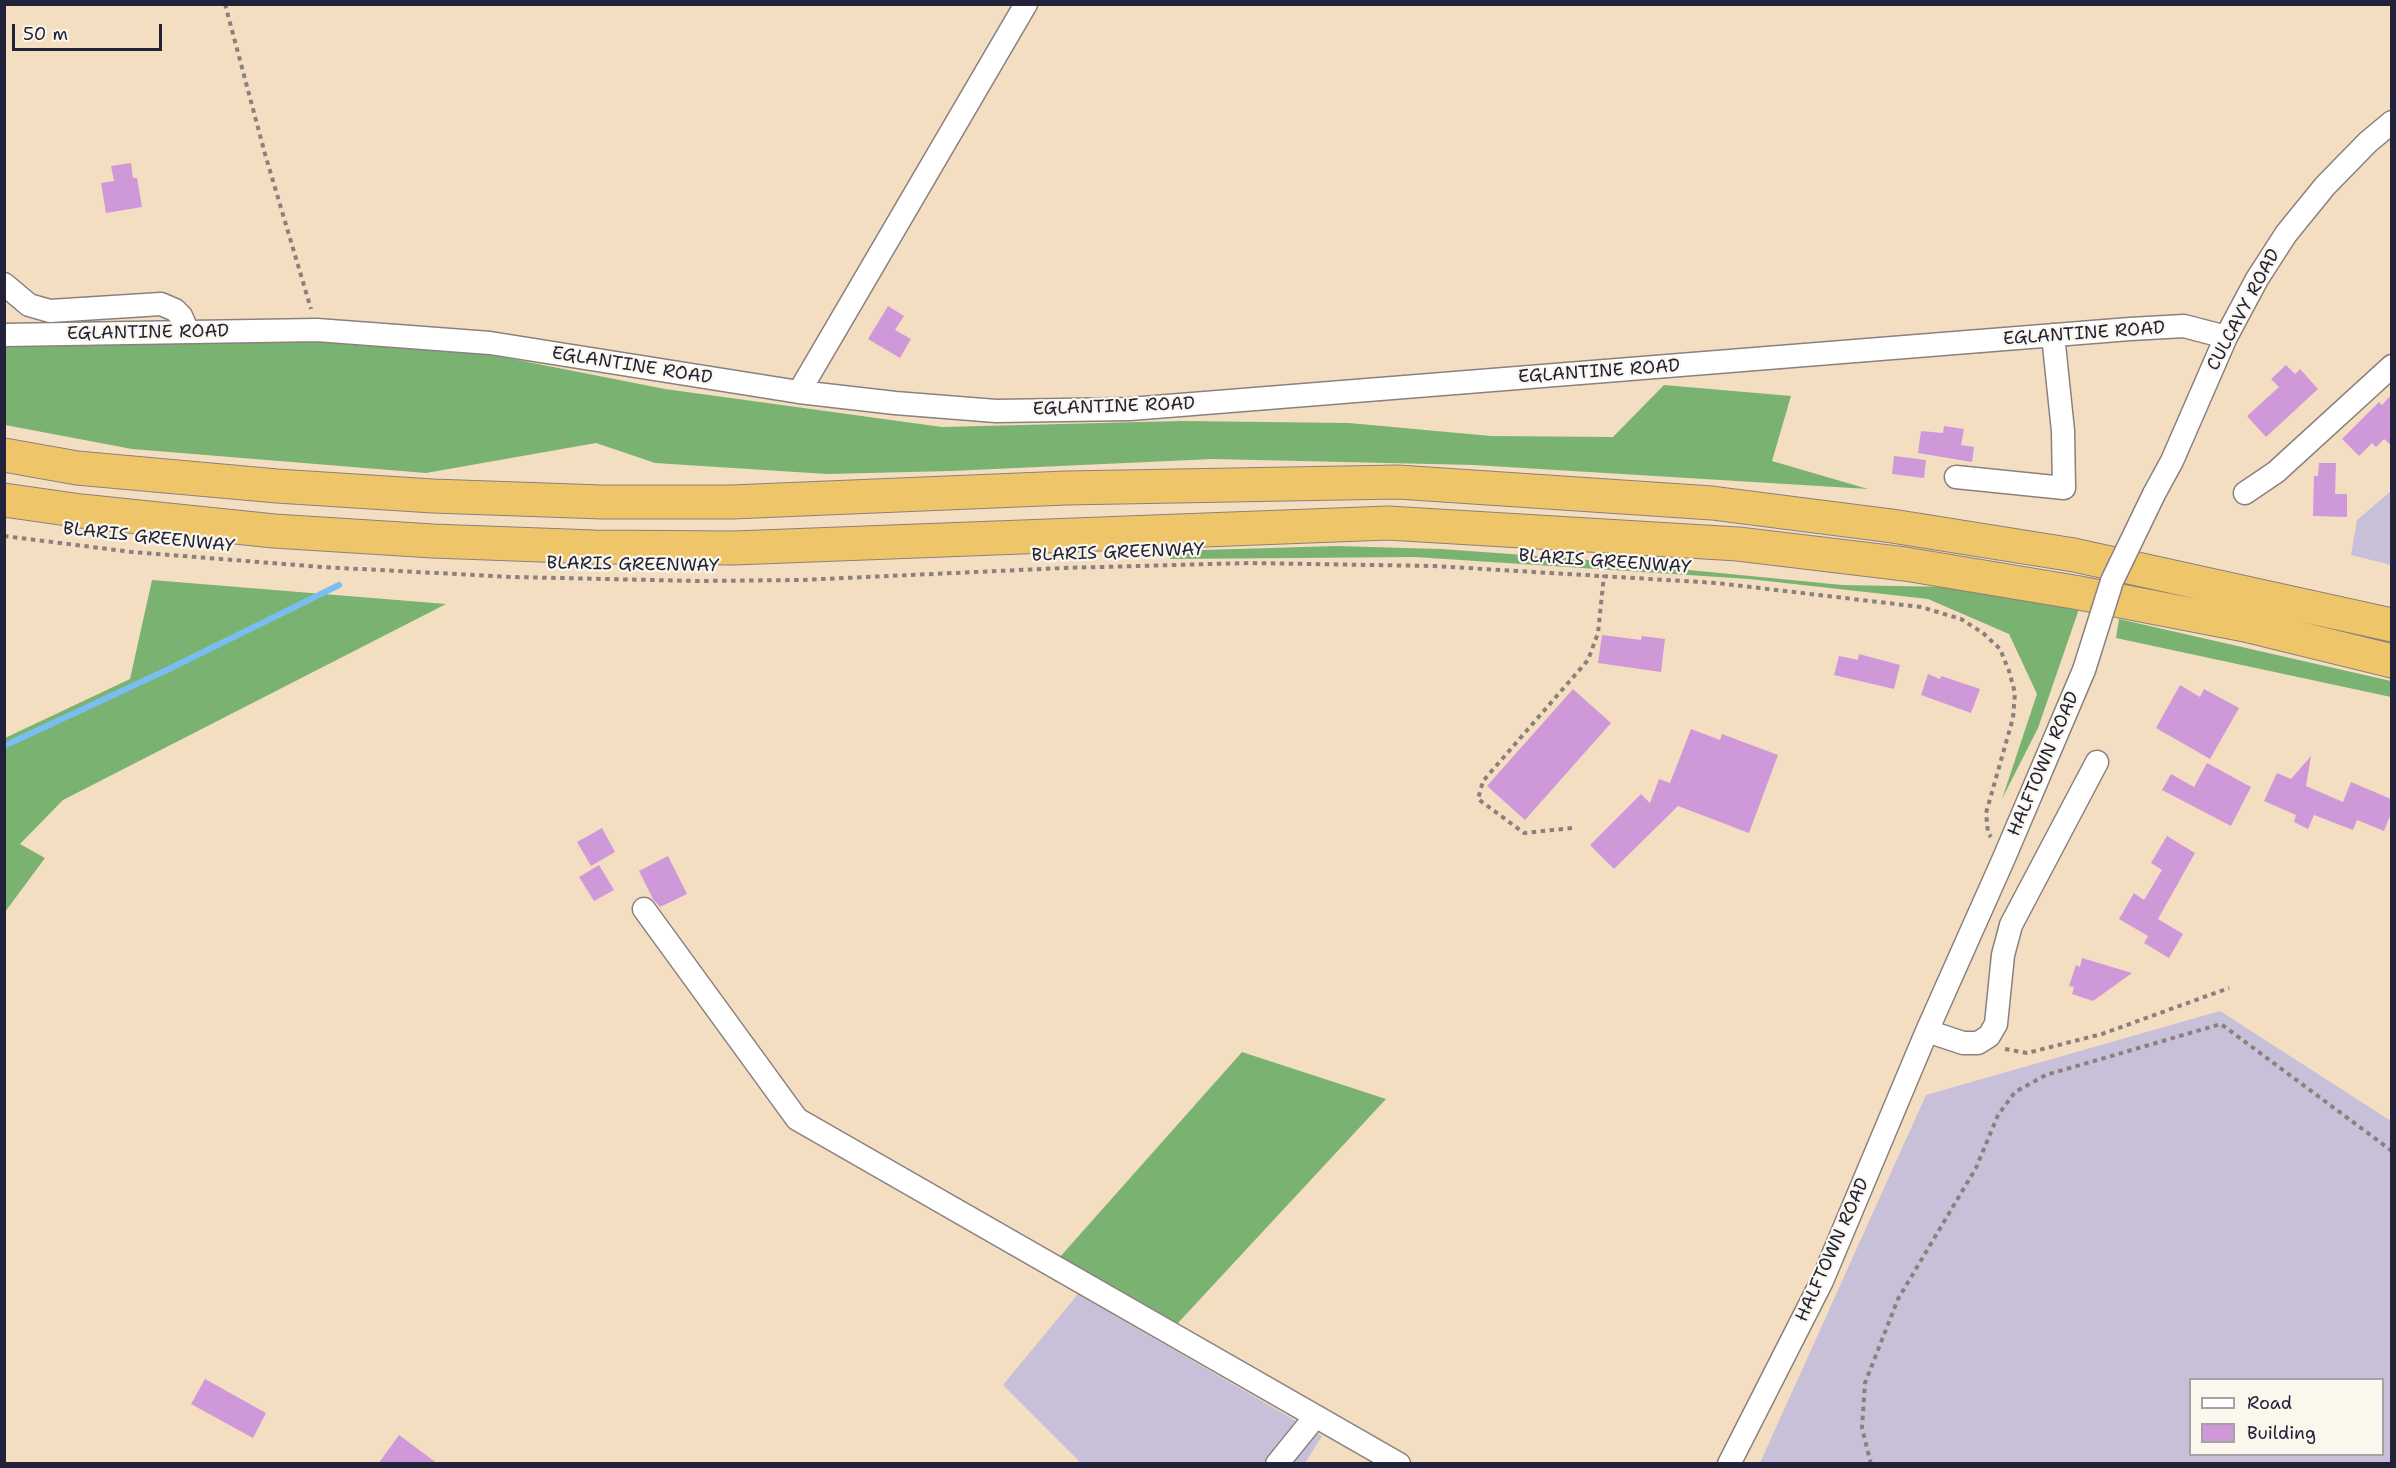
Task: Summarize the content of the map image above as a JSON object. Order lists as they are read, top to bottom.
{
  "streets": {
    "street": ["CULCAVY ROAD", "EGLANTINE ROAD", "HALFTOWN ROAD"],
    "path": ["BLARIS GREENWAY"]
  },
  "crossings": [
    ["CULCAVY ROAD", "EGLANTINE ROAD"],
    ["CULCAVY ROAD", "HALFTOWN ROAD"],
    ["BLARIS GREENWAY", "HALFTOWN ROAD"]
  ],
  "legend": ["Road", "Building"],
  "scale_bar": "50 m"
}
